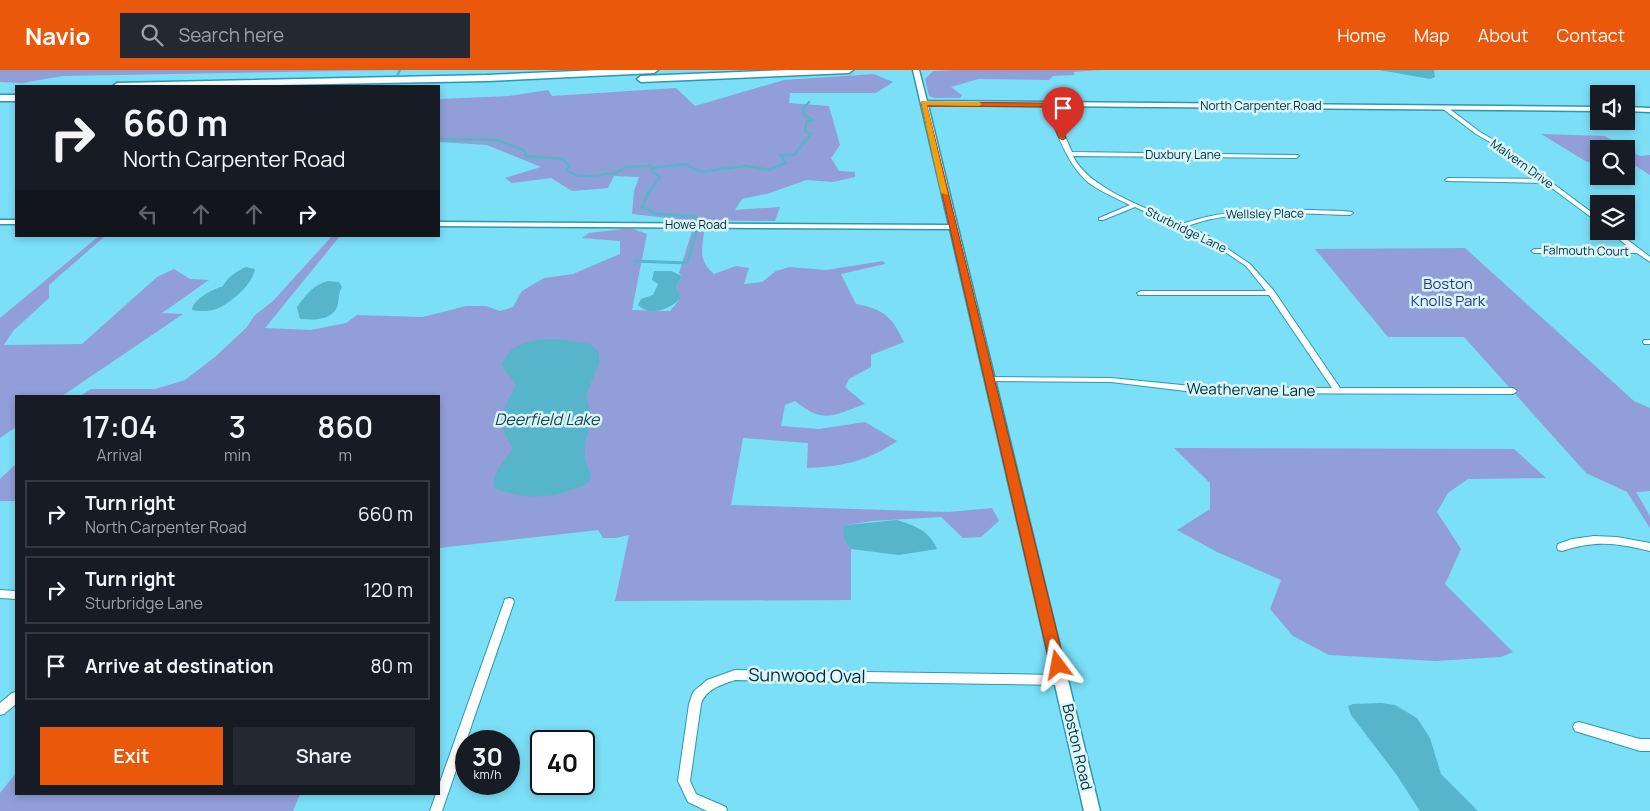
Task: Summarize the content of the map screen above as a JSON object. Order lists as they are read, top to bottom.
{
  "streets": {
    "street": [
      "North Carpenter Road",
      "Duxbury Lane",
      "Malvern Drive",
      "Wellsley Place",
      "Howe Road",
      "Sturbridge Lane",
      "Falmouth Court",
      "Weathervane Lane",
      "Sunwood Oval",
      "Boston Road"
    ]
  },
  "crossings": [
    ["North Carpenter Road", "Malvern Drive"],
    ["North Carpenter Road", "Sturbridge Lane"],
    ["North Carpenter Road", "Boston Road"],
    ["Duxbury Lane", "Sturbridge Lane"],
    ["Wellsley Place", "Sturbridge Lane"],
    ["Howe Road", "Boston Road"],
    ["Sturbridge Lane", "Weathervane Lane"],
    ["Weathervane Lane", "Boston Road"],
    ["Sunwood Oval", "Boston Road"]
  ],
  "water": ["Deerfield Lake"],
  "parks": ["Boston Knolls Park"],
  "page": {
    "header": "Navio",
    "search": "Search here",
    "nav": [
      "Home",
      "Map",
      "About",
      "Contact"
    ],
    "turn": ["660 m", "North Carpenter Road"],
    "eta": [
      "17:04",
      "Arrival",
      "3",
      "min",
      "860",
      "m"
    ],
    "list": [
      {
        "name": "Turn right",
        "note": "North Carpenter Road",
        "value": "660 m"
      },
      {
        "name": "Turn right",
        "note": "Sturbridge Lane",
        "value": "120 m"
      },
      {
        "name": "Arrive at destination",
        "value": "80 m"
      }
    ],
    "buttons": ["Exit", "Share"],
    "speed": "30 km/h",
    "limit": "40"
  }
}
